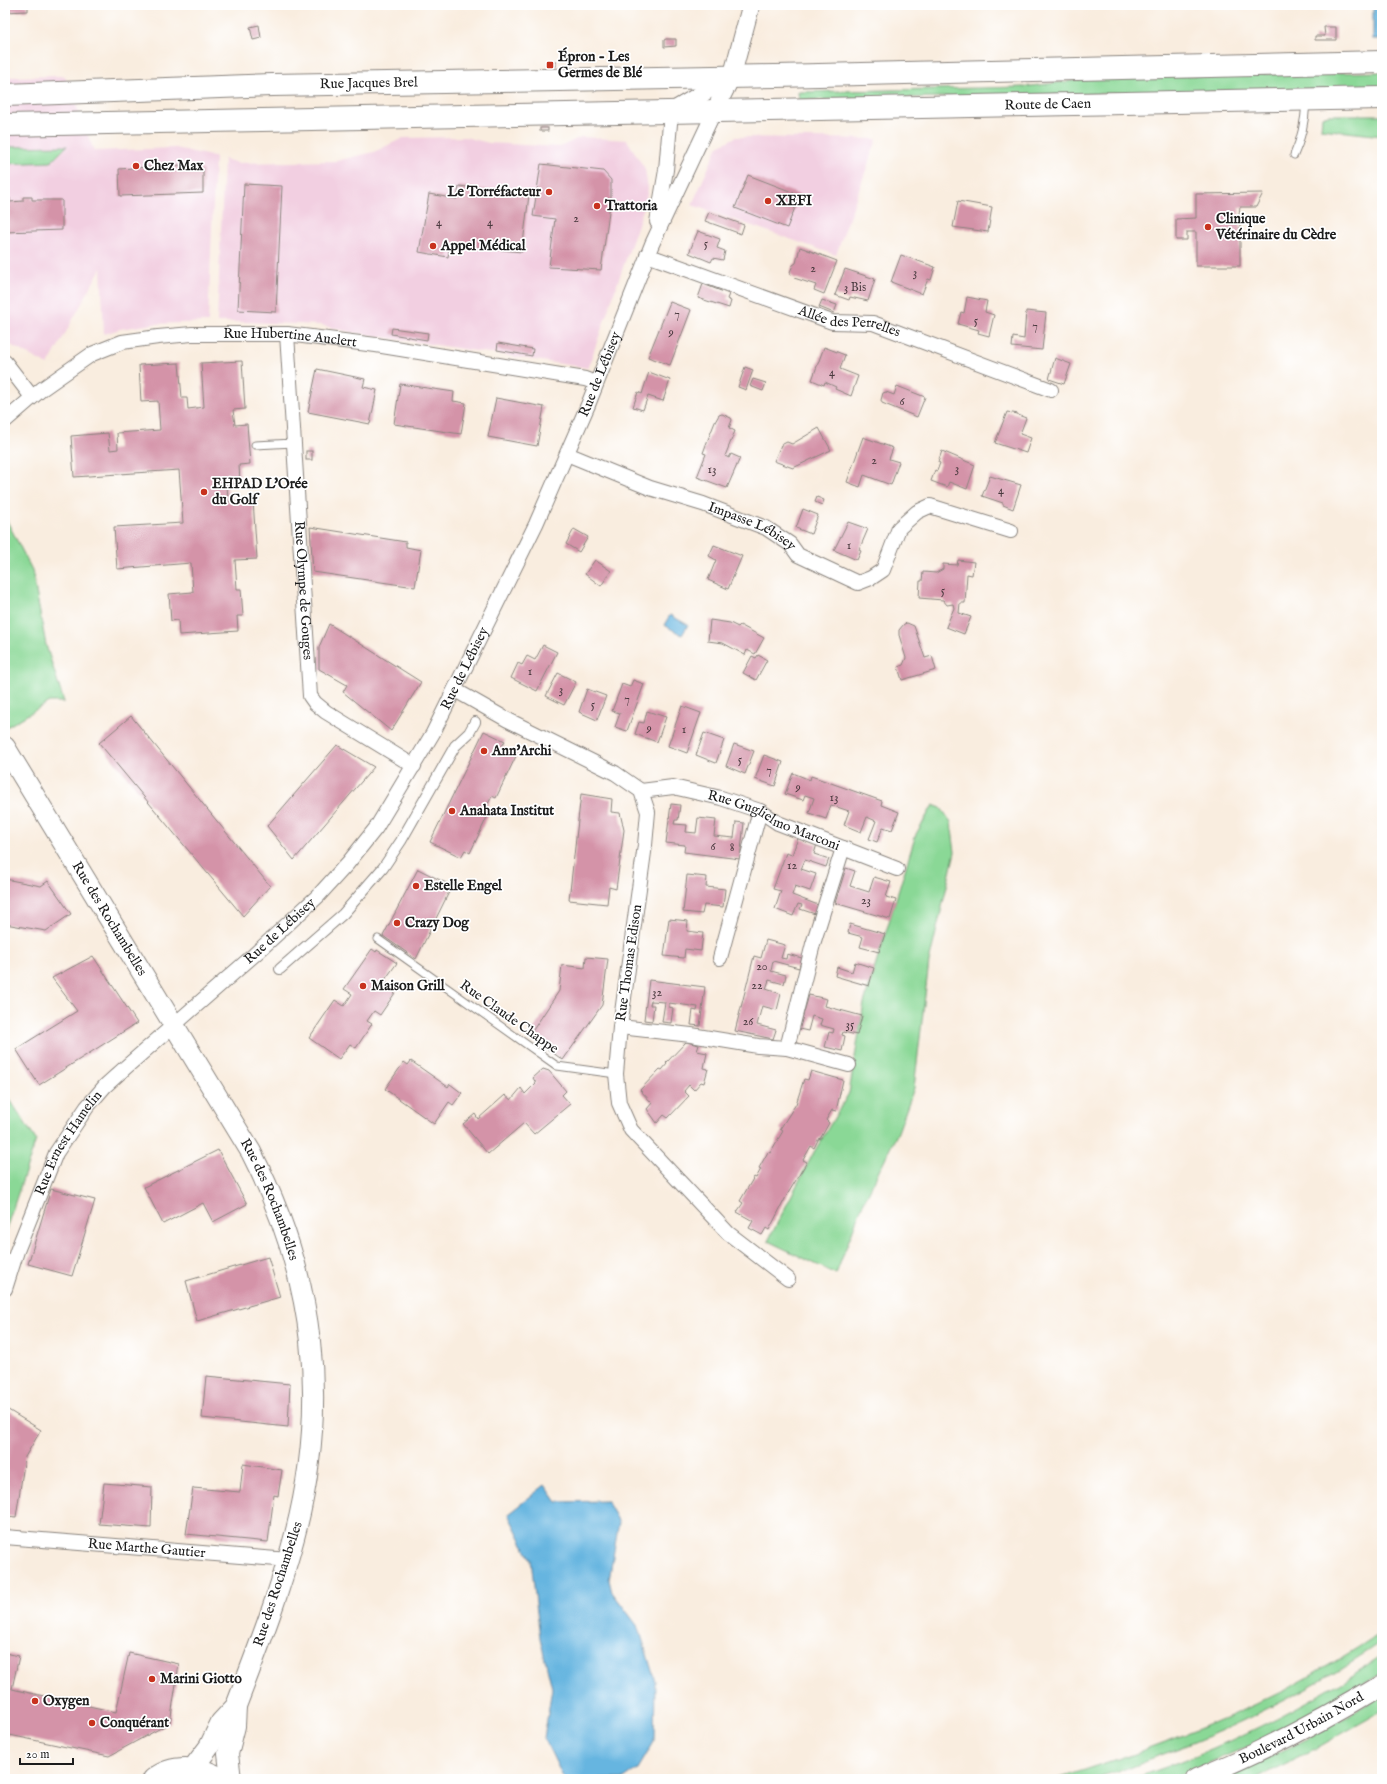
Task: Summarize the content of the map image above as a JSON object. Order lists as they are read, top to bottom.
{
  "streets": {
    "main road": [
      "Rue Jacques Brel",
      "Route de Caen",
      "Rue des Rochambelles",
      "Boulevard Urbain Nord"
    ],
    "street": [
      "Allée des Perrelles",
      "Rue Hubertine Auclert",
      "Rue de Lébisey",
      "Impasse Lébisey",
      "Rue Olympe de Gouges",
      "Rue Guglielmo Marconi",
      "Rue Thomas Edison",
      "Rue Ernest Hamelin",
      "Rue Marthe Gautier"
    ],
    "lane": ["Rue Claude Chappe"]
  },
  "crossings": [
    ["Rue Jacques Brel", "Rue de Lébisey"],
    ["Route de Caen", "Rue de Lébisey"],
    ["Allée des Perrelles", "Rue de Lébisey"],
    ["Rue Hubertine Auclert", "Rue de Lébisey"],
    ["Rue Hubertine Auclert", "Rue Olympe de Gouges"],
    ["Rue de Lébisey", "Impasse Lébisey"],
    ["Rue de Lébisey", "Rue Olympe de Gouges"],
    ["Rue de Lébisey", "Rue des Rochambelles"],
    ["Rue de Lébisey", "Rue Ernest Hamelin"],
    ["Rue Guglielmo Marconi", "Rue Thomas Edison"],
    ["Rue des Rochambelles", "Rue Ernest Hamelin"],
    ["Rue des Rochambelles", "Rue Marthe Gautier"],
    ["Rue Thomas Edison", "Rue Claude Chappe"]
  ],
  "places": {
    "transit": ["Épron - Les Germes de Blé"],
    "other": [
      "Chez Max",
      "Le Torréfacteur",
      "XEFI",
      "Trattoria",
      "Clinique Vétérinaire du Cèdre",
      "Appel Médical",
      "EHPAD L'Orée du Golf",
      "Ann'Archi",
      "Anahata Institut",
      "Estelle Engel",
      "Crazy Dog",
      "Maison Grill",
      "Marini Giotto",
      "Oxygen",
      "Conquérant"
    ]
  },
  "house_numbers": [
    "2",
    "4",
    "4",
    "5",
    "2",
    "3",
    "3 Bis",
    "7",
    "5",
    "7",
    "9",
    "4",
    "6",
    "2",
    "3",
    "13",
    "4",
    "1",
    "5",
    "1",
    "3",
    "7",
    "5",
    "9",
    "1",
    "5",
    "7",
    "9",
    "13",
    "6",
    "8",
    "12",
    "23",
    "20",
    "22",
    "32",
    "26",
    "35"
  ],
  "scale_bar": "20 m"
}
